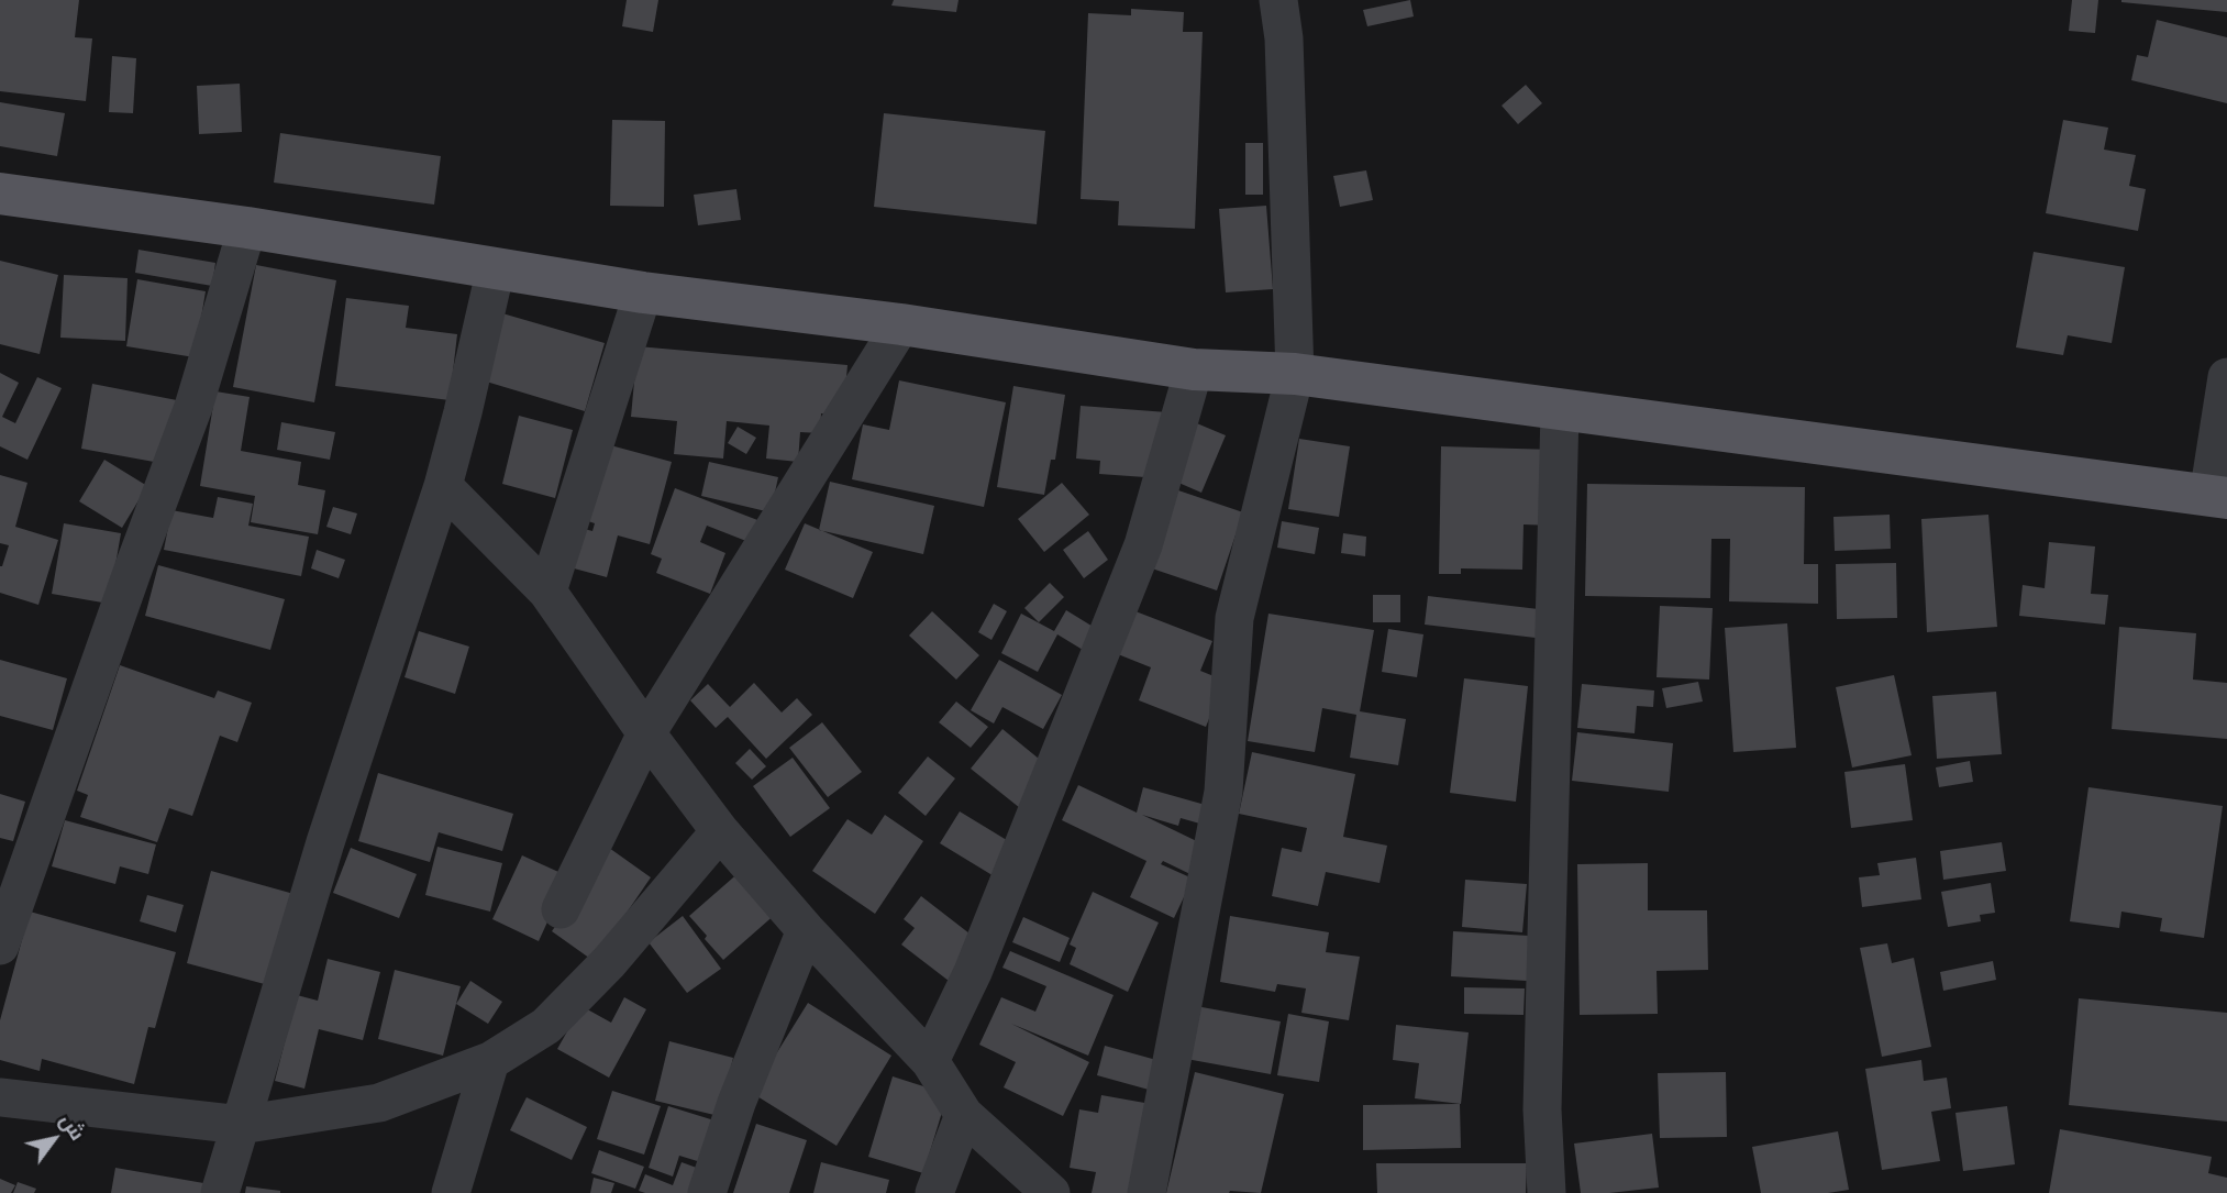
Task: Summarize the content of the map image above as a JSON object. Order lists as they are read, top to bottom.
{
  "north": "top right"
}
